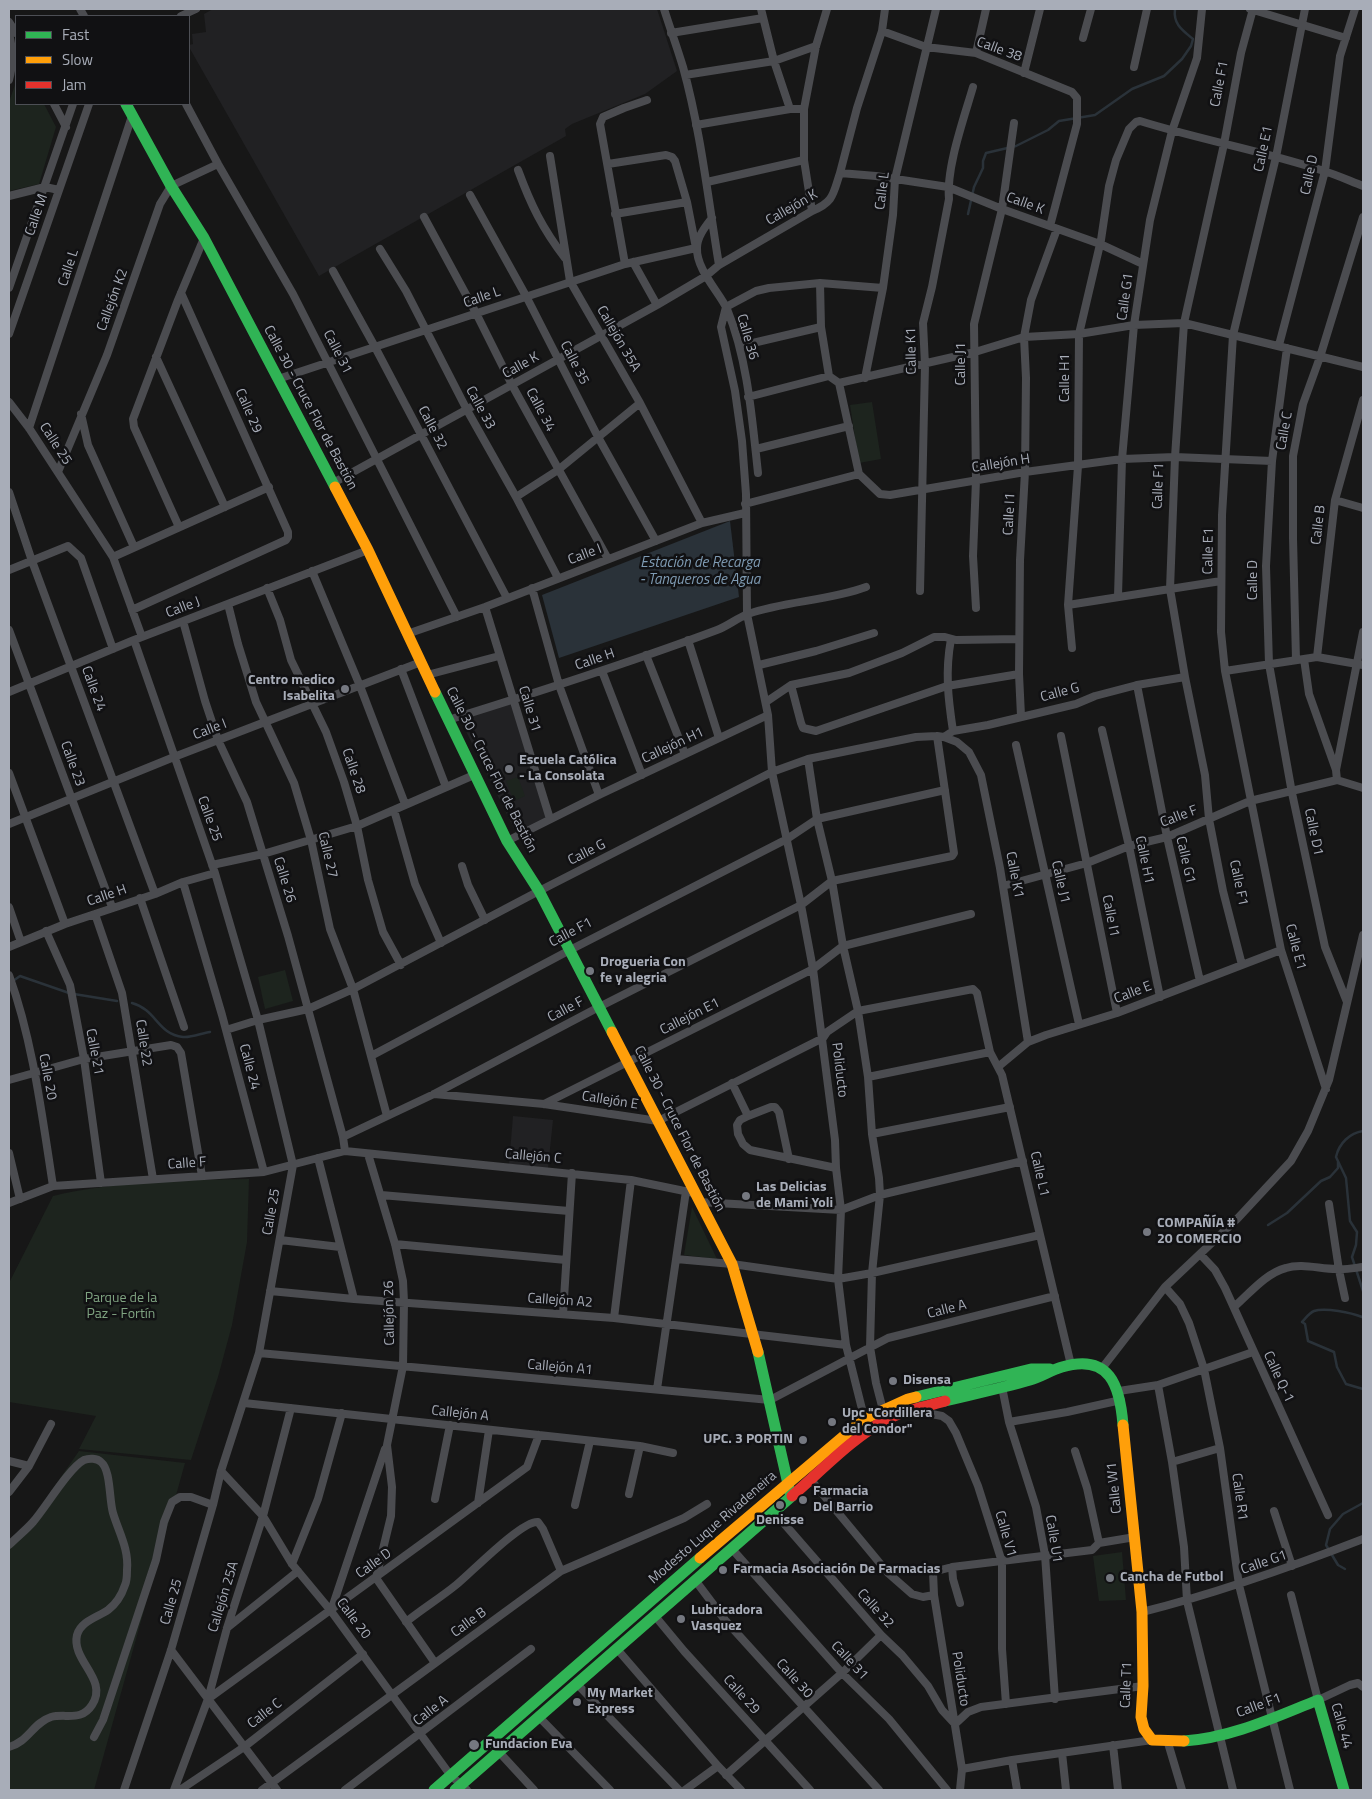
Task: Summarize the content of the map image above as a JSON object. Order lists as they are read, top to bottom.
{
  "streets": {
    "street": [
      "Calle 38",
      "Calle F1",
      "Calle E1",
      "Calle D",
      "Calle L",
      "Calle K",
      "Callejón K",
      "Calle M",
      "Calle G1",
      "Callejón K2",
      "Calle 36",
      "Callejón 35A",
      "Calle K1",
      "Calle 31",
      "Calle 35",
      "Calle J1",
      "Calle H1",
      "Calle 30 - Cruce Flor de Bastión",
      "Calle 33",
      "Calle 34",
      "Calle 29",
      "Calle 32",
      "Calle C",
      "Calle 25",
      "Callejón H",
      "Calle I1",
      "Calle B",
      "Calle I",
      "Calle J",
      "Calle H",
      "Calle 24",
      "Calle G",
      "Callejón H1",
      "Calle 23",
      "Calle 28",
      "Calle F",
      "Calle D1",
      "Calle 27",
      "Calle 26",
      "Calle E",
      "Callejón E1",
      "Calle 22",
      "Calle 21",
      "Poliducto",
      "Calle 20",
      "Callejón E",
      "Callejón C",
      "Calle L1",
      "Callejón A2",
      "Calle A",
      "Callejón 26",
      "Callejón A1",
      "Calle Q-1",
      "Callejón A",
      "Calle W1",
      "Calle R1",
      "Modesto Luque Rivadeneira",
      "Calle V1",
      "Calle U1",
      "Callejón 25A",
      "Calle 30",
      "Calle T1",
      "Calle 44"
    ]
  },
  "crossings": [
    ["Calle 38", "Calle L"],
    ["Calle 38", "Callejón K"],
    ["Calle 38", "Calle I1"],
    ["Calle F1", "Calle 30 - Cruce Flor de Bastión"],
    ["Calle F1", "Callejón H"],
    ["Calle F1", "Calle G"],
    ["Calle F1", "Calle F"],
    ["Calle F1", "Calle 27"],
    ["Calle F1", "Calle E"],
    ["Calle F1", "Poliducto"],
    ["Calle F1", "Calle R1"],
    ["Calle F1", "Calle 44"],
    ["Calle E1", "Callejón H"],
    ["Calle E1", "Calle F"],
    ["Calle E1", "Calle E"],
    ["Calle D", "Callejón H"],
    ["Calle D", "Calle D1"],
    ["Calle D", "Calle 20"],
    ["Calle D", "Callejón 26"],
    ["Calle D", "Callejón A"],
    ["Calle D", "Callejón 25A"],
    ["Calle L", "Calle K"],
    ["Calle L", "Calle 36"],
    ["Calle L", "Callejón 35A"],
    ["Calle L", "Calle 31"],
    ["Calle L", "Calle 35"],
    ["Calle L", "Calle 30 - Cruce Flor de Bastión"],
    ["Calle L", "Calle 33"],
    ["Calle L", "Calle 34"],
    ["Calle L", "Calle 32"],
    ["Calle L", "Calle 25"],
    ["Calle K", "Callejón K"],
    ["Calle K", "Calle G1"],
    ["Calle K", "Calle 36"],
    ["Calle K", "Callejón 35A"],
    ["Calle K", "Calle K1"],
    ["Calle K", "Calle 31"],
    ["Calle K", "Calle 35"],
    ["Calle K", "Calle J1"],
    ["Calle K", "Calle H1"],
    ["Calle K", "Calle 30 - Cruce Flor de Bastión"],
    ["Calle K", "Calle 33"],
    ["Calle K", "Calle 34"],
    ["Calle K", "Calle 32"],
    ["Calle K", "Calle I1"],
    ["Calle G1", "Calle H1"],
    ["Calle G1", "Callejón H"],
    ["Calle G1", "Calle G"],
    ["Calle G1", "Calle F"],
    ["Calle G1", "Calle E"],
    ["Calle G1", "Calle W1"],
    ["Calle G1", "Calle R1"],
    ["Calle G1", "Calle T1"],
    ["Callejón K2", "Calle 30 - Cruce Flor de Bastión"],
    ["Callejón K2", "Calle 25"],
    ["Callejón 35A", "Calle I"],
    ["Calle K1", "Callejón H"],
    ["Calle K1", "Calle G"],
    ["Calle K1", "Calle F"],
    ["Calle K1", "Calle E"],
    ["Calle 31", "Calle I"],
    ["Calle 31", "Calle H"],
    ["Calle 31", "Callejón H1"],
    ["Calle 31", "Modesto Luque Rivadeneira"],
    ["Calle 35", "Calle I"],
    ["Calle J1", "Callejón H"],
    ["Calle J1", "Calle F"],
    ["Calle J1", "Calle E"],
    ["Calle H1", "Callejón H"],
    ["Calle H1", "Calle F"],
    ["Calle H1", "Calle E"],
    ["Calle 30 - Cruce Flor de Bastión", "Calle I"],
    ["Calle 30 - Cruce Flor de Bastión", "Calle J"],
    ["Calle 30 - Cruce Flor de Bastión", "Calle H"],
    ["Calle 30 - Cruce Flor de Bastión", "Calle G"],
    ["Calle 30 - Cruce Flor de Bastión", "Callejón H1"],
    ["Calle 30 - Cruce Flor de Bastión", "Calle F"],
    ["Calle 30 - Cruce Flor de Bastión", "Callejón E1"],
    ["Calle 30 - Cruce Flor de Bastión", "Callejón E"],
    ["Calle 30 - Cruce Flor de Bastión", "Callejón C"],
    ["Calle 30 - Cruce Flor de Bastión", "Callejón A2"],
    ["Calle 30 - Cruce Flor de Bastión", "Callejón A1"],
    ["Calle 30 - Cruce Flor de Bastión", "Modesto Luque Rivadeneira"],
    ["Calle 33", "Calle I"],
    ["Calle 34", "Calle I"],
    ["Calle 29", "Calle 25"],
    ["Calle 29", "Modesto Luque Rivadeneira"],
    ["Calle 32", "Calle I"],
    ["Calle 32", "Poliducto"],
    ["Calle 32", "Modesto Luque Rivadeneira"],
    ["Calle C", "Calle 20"],
    ["Calle 25", "Calle I"],
    ["Calle 25", "Calle J"],
    ["Calle 25", "Calle H"],
    ["Calle 25", "Calle G"],
    ["Calle 25", "Calle F"],
    ["Calle 25", "Calle 20"],
    ["Calle 25", "Callejón A2"],
    ["Calle 25", "Callejón A1"],
    ["Calle 25", "Callejón A"],
    ["Callejón H", "Calle I1"],
    ["Calle I1", "Calle G"],
    ["Calle I1", "Calle F"],
    ["Calle I1", "Calle E"],
    ["Calle B", "Calle 20"],
    ["Calle I", "Calle 24"],
    ["Calle I", "Calle 23"],
    ["Calle I", "Calle 28"],
    ["Calle I", "Calle 27"],
    ["Calle I", "Calle 26"],
    ["Calle J", "Calle 24"],
    ["Calle J", "Calle 23"],
    ["Calle J", "Calle 28"],
    ["Calle J", "Calle 27"],
    ["Calle J", "Calle 26"],
    ["Calle H", "Calle 24"],
    ["Calle H", "Calle 23"],
    ["Calle H", "Calle 22"],
    ["Calle H", "Calle 21"],
    ["Calle 24", "Calle G"],
    ["Calle 24", "Calle F"],
    ["Calle G", "Calle 28"],
    ["Calle G", "Calle 27"],
    ["Calle G", "Calle 26"],
    ["Calle G", "Poliducto"],
    ["Callejón H1", "Poliducto"],
    ["Calle F", "Calle D1"],
    ["Calle F", "Calle 27"],
    ["Calle F", "Calle 26"],
    ["Calle F", "Calle 22"],
    ["Calle F", "Calle 21"],
    ["Calle F", "Poliducto"],
    ["Calle F", "Calle 20"],
    ["Calle F", "Callejón E"],
    ["Calle F", "Callejón C"],
    ["Calle F", "Callejón 26"],
    ["Calle E", "Calle L1"],
    ["Callejón E1", "Poliducto"],
    ["Callejón E1", "Callejón E"],
    ["Poliducto", "Callejón C"],
    ["Poliducto", "Calle L1"],
    ["Poliducto", "Callejón A2"],
    ["Poliducto", "Calle A"],
    ["Poliducto", "Modesto Luque Rivadeneira"],
    ["Calle 20", "Calle A"],
    ["Calle 20", "Callejón 26"],
    ["Calle 20", "Modesto Luque Rivadeneira"],
    ["Calle 20", "Callejón 25A"],
    ["Callejón C", "Callejón 26"],
    ["Calle L1", "Calle A"],
    ["Calle L1", "Modesto Luque Rivadeneira"],
    ["Callejón A2", "Callejón 26"],
    ["Callejón 26", "Callejón A1"],
    ["Callejón 26", "Callejón A"],
    ["Callejón A", "Callejón 25A"],
    ["Calle W1", "Modesto Luque Rivadeneira"],
    ["Calle W1", "Calle T1"],
    ["Modesto Luque Rivadeneira", "Calle V1"],
    ["Modesto Luque Rivadeneira", "Calle U1"],
    ["Modesto Luque Rivadeneira", "Calle 30"]
  ],
  "water": ["Estación de Recarga - Tanqueros de Agua"],
  "parks": ["Parque de la Paz - Fortín"],
  "places": [
    "Centro medico Isabelita",
    "Escuela Católica - La Consolata",
    "Drogueria Con fe y alegria",
    "Las Delicias de Mami Yoli",
    "COMPAÑÍA # 20 COMERCIO",
    "Disensa",
    "Upc \"Cordillera del Condor\"",
    "UPC. 3 PORTIN",
    "Farmacia Del Barrio",
    "Denisse",
    "Farmacia Asociación De Farmacias",
    "Cancha de Futbol",
    "Lubricadora Vasquez",
    "My Market Express",
    "Fundacion Eva"
  ],
  "legend": ["Fast", "Slow", "Jam"]
}
